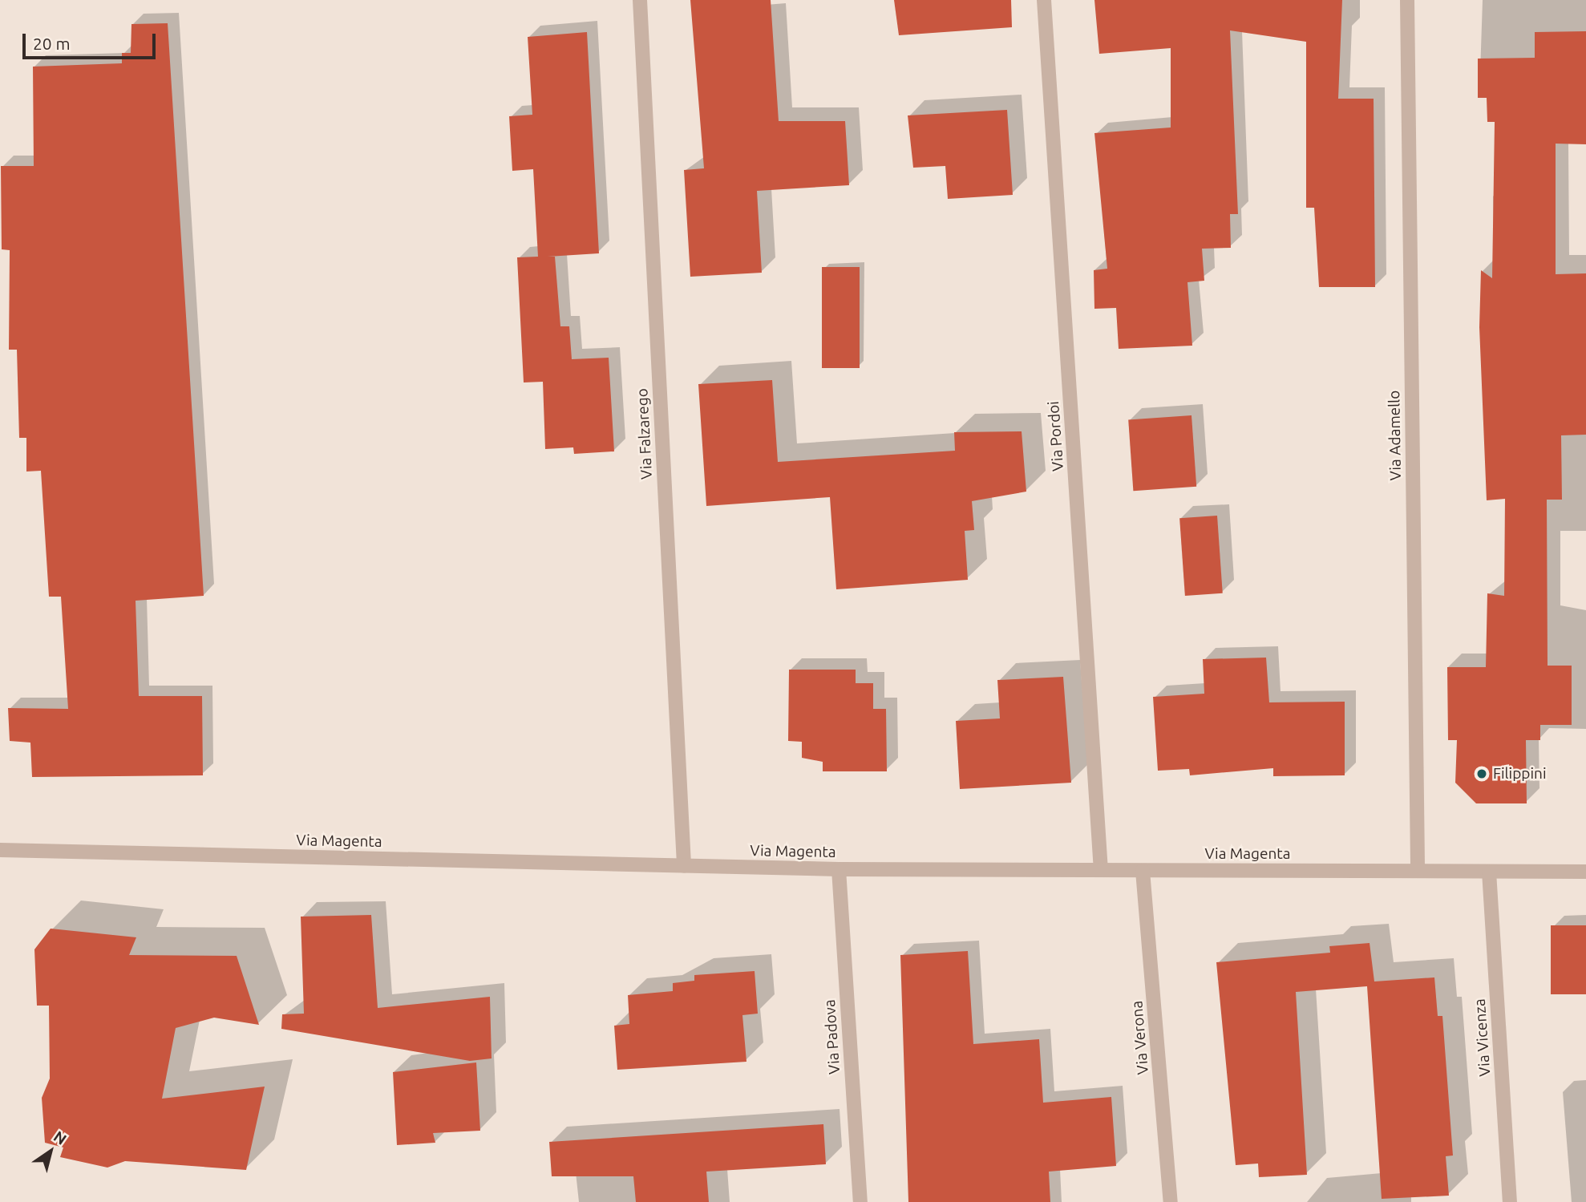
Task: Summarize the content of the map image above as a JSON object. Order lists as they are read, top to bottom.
{
  "streets": {
    "street": [
      "Via Falzarego",
      "Via Adamello",
      "Via Pordoi",
      "Via Magenta",
      "Via Padova",
      "Via Verona",
      "Via Vicenza"
    ]
  },
  "crossings": [
    ["Via Falzarego", "Via Magenta"],
    ["Via Adamello", "Via Magenta"],
    ["Via Pordoi", "Via Magenta"],
    ["Via Magenta", "Via Padova"],
    ["Via Magenta", "Via Verona"],
    ["Via Magenta", "Via Vicenza"]
  ],
  "places": ["Filippini"],
  "scale_bar": "20 m",
  "north": "top right"
}
